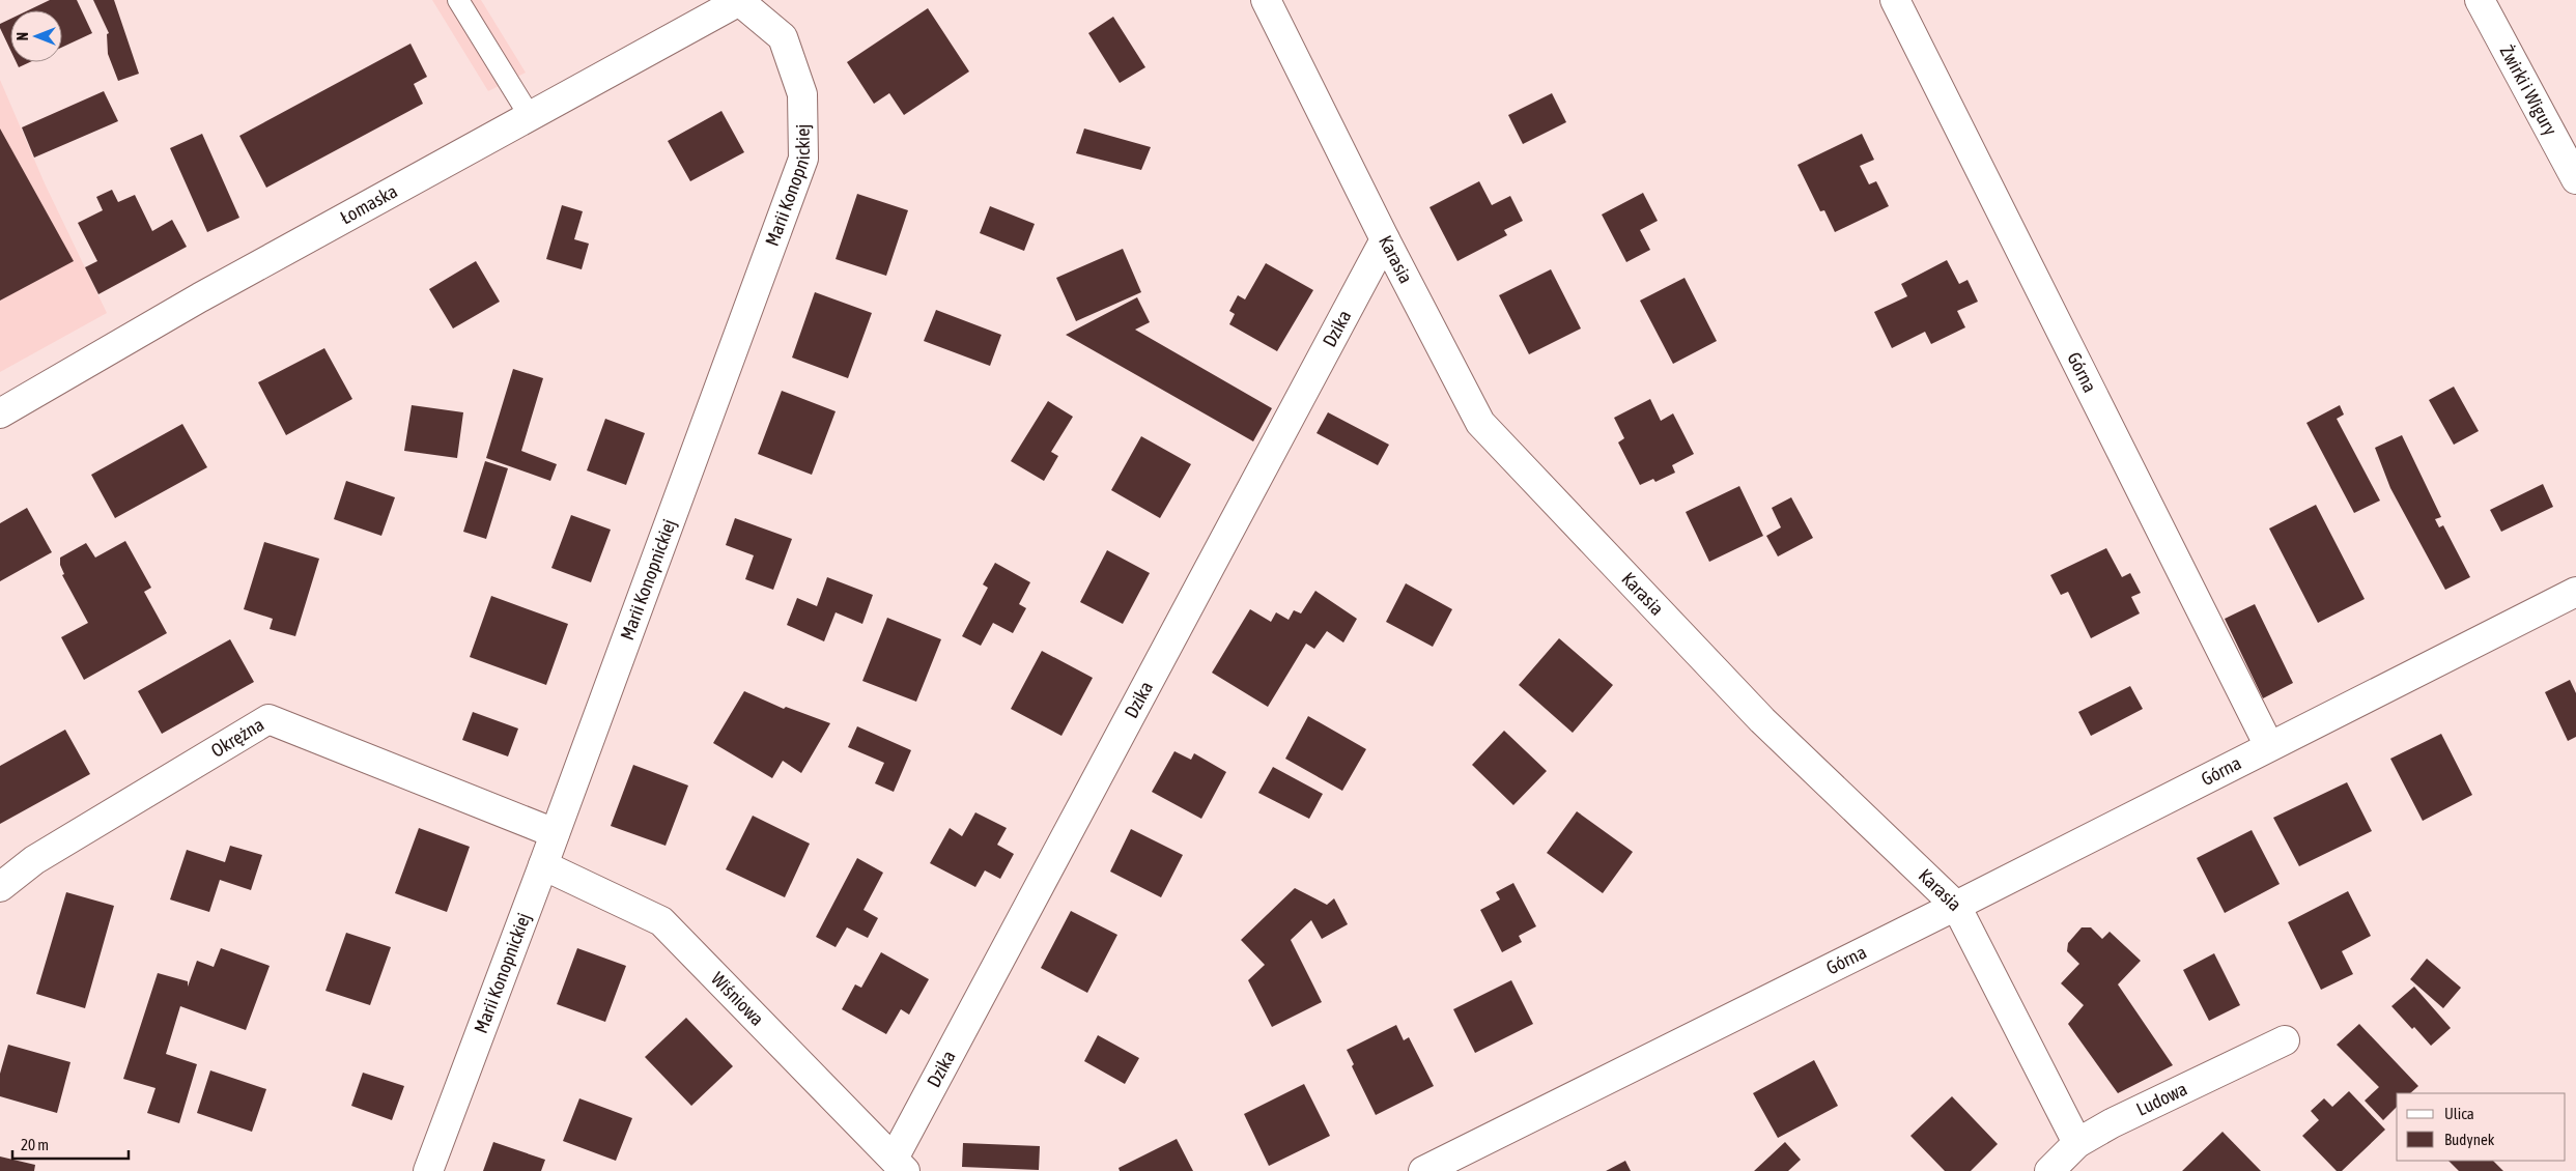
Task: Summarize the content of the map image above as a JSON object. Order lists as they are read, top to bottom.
{
  "streets": {
    "street": [
      "Żwirki i Wigury",
      "Marii Konopnickiej",
      "Łomaska",
      "Karasia",
      "Dzika",
      "Górna",
      "Okrężna",
      "Wiśniowa",
      "Ludowa"
    ]
  },
  "crossings": [
    ["Marii Konopnickiej", "Łomaska"],
    ["Marii Konopnickiej", "Okrężna"],
    ["Marii Konopnickiej", "Wiśniowa"],
    ["Karasia", "Dzika"],
    ["Karasia", "Górna"],
    ["Karasia", "Ludowa"],
    ["Dzika", "Wiśniowa"]
  ],
  "legend": ["Ulica", "Budynek"],
  "scale_bar": "20 m",
  "north": "left"
}
